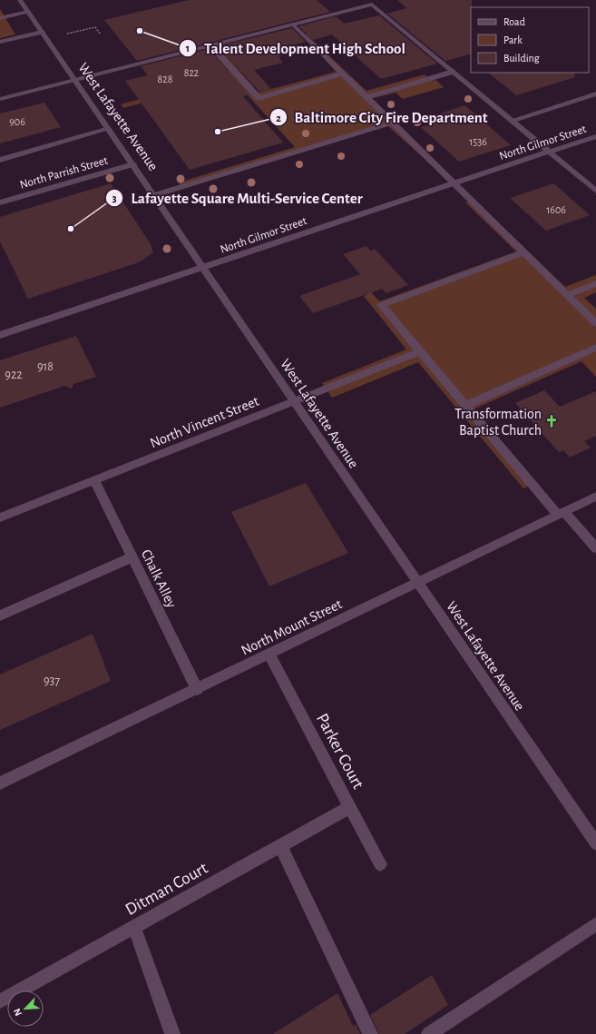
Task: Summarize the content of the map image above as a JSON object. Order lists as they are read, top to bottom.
{
  "streets": {
    "street": [
      "West Lafayette Avenue",
      "North Gilmor Street",
      "North Parrish Street",
      "North Vincent Street",
      "Chalk Alley",
      "North Mount Street",
      "Parker Court",
      "Ditman Court"
    ]
  },
  "crossings": [
    ["West Lafayette Avenue", "North Gilmor Street"],
    ["West Lafayette Avenue", "North Parrish Street"],
    ["West Lafayette Avenue", "North Vincent Street"],
    ["West Lafayette Avenue", "North Mount Street"],
    ["North Vincent Street", "Chalk Alley"],
    ["Chalk Alley", "North Mount Street"],
    ["North Mount Street", "Parker Court"],
    ["Parker Court", "Ditman Court"]
  ],
  "places": {
    "other": ["Talent Development High School", "Baltimore City Fire Department", "Lafayette Square Multi-Service Center"],
    "church": ["Transformation Baptist Church"]
  },
  "house_numbers": [
    "822",
    "828",
    "906",
    "1536",
    "1606",
    "918",
    "922",
    "937"
  ],
  "legend": ["Road", "Park", "Building"],
  "north": "bottom left"
}
